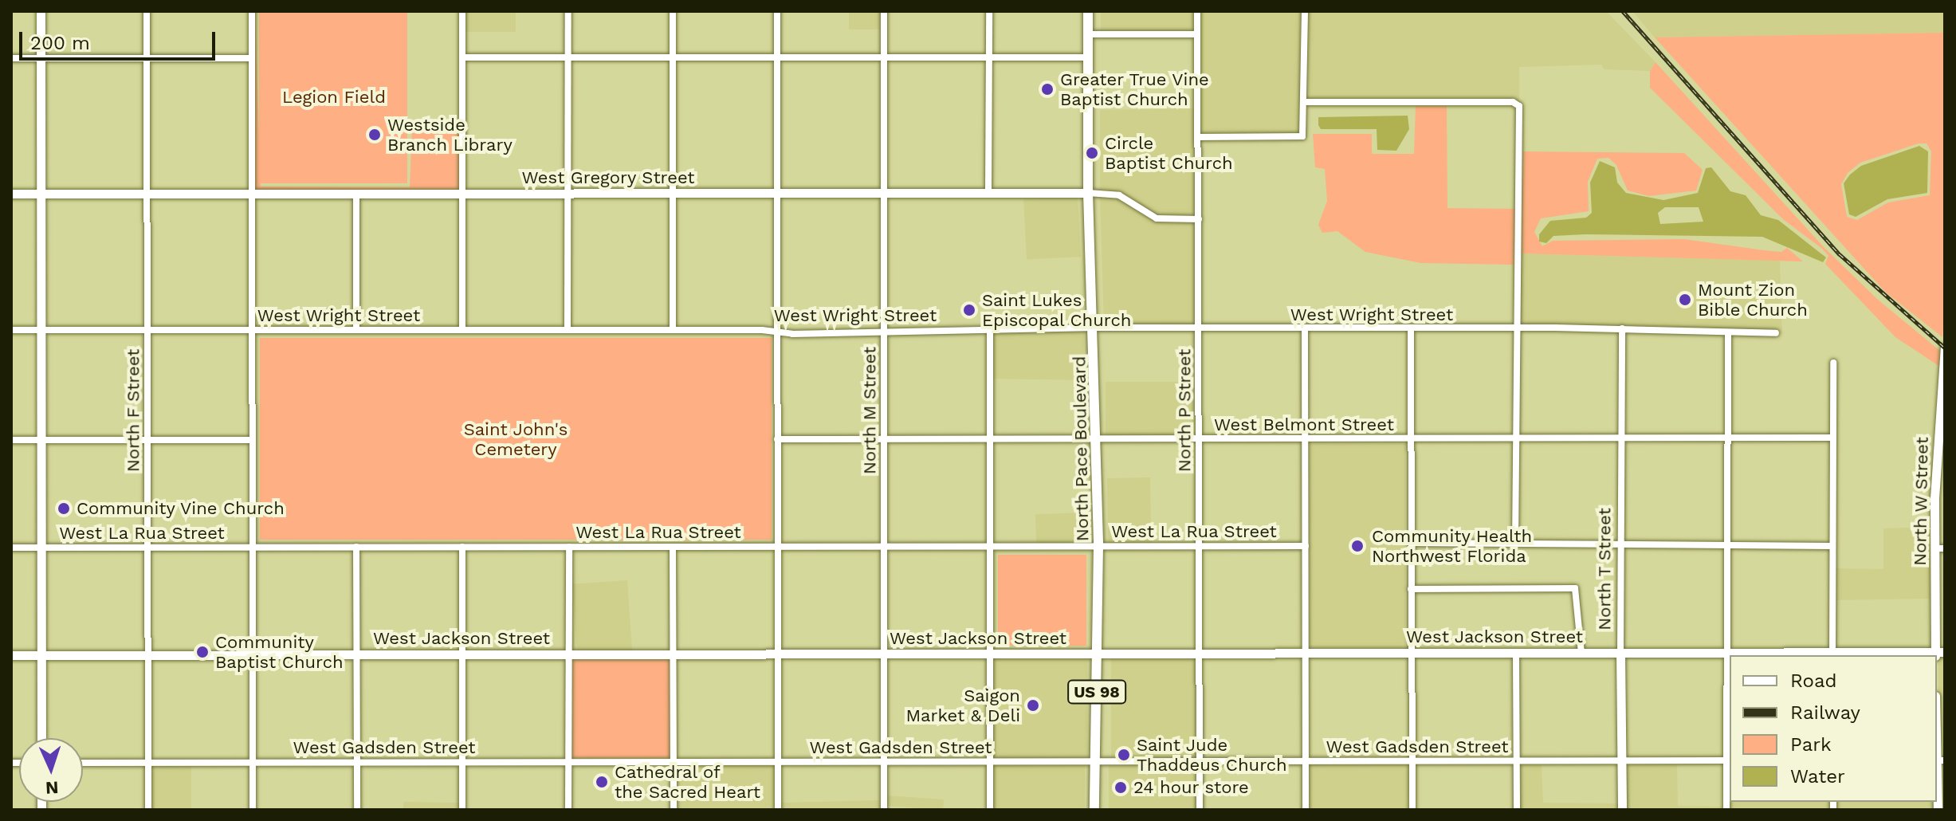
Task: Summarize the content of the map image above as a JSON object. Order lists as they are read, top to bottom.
{
  "streets": {
    "main road": ["North Pace Boulevard", "US 98"],
    "street": [
      "West Gregory Street",
      "West Wright Street",
      "North F Street",
      "North M Street",
      "North P Street",
      "West Belmont Street",
      "North W Street",
      "West La Rua Street",
      "North T Street",
      "West Jackson Street",
      "West Gadsden Street"
    ]
  },
  "crossings": [
    ["West Gregory Street", "North F Street"],
    ["West Gregory Street", "North M Street"],
    ["West Gregory Street", "North P Street"],
    ["West Gregory Street", "North Pace Boulevard"],
    ["West Wright Street", "North F Street"],
    ["West Wright Street", "North M Street"],
    ["West Wright Street", "North P Street"],
    ["West Wright Street", "North Pace Boulevard"],
    ["West Wright Street", "North T Street"],
    ["North F Street", "West La Rua Street"],
    ["North F Street", "West Jackson Street"],
    ["North F Street", "West Gadsden Street"],
    ["North M Street", "West Belmont Street"],
    ["North M Street", "West La Rua Street"],
    ["North M Street", "West Jackson Street"],
    ["North M Street", "West Gadsden Street"],
    ["North P Street", "West Belmont Street"],
    ["North P Street", "West La Rua Street"],
    ["North P Street", "West Jackson Street"],
    ["North P Street", "West Gadsden Street"],
    ["West Belmont Street", "North Pace Boulevard"],
    ["West Belmont Street", "North T Street"],
    ["North Pace Boulevard", "West La Rua Street"],
    ["North Pace Boulevard", "West Jackson Street"],
    ["North Pace Boulevard", "West Gadsden Street"],
    ["North W Street", "West Jackson Street"],
    ["North T Street", "West Jackson Street"],
    ["North T Street", "West Gadsden Street"]
  ],
  "parks": ["Legion Field", "Saint John's Cemetery"],
  "places": [
    "Greater True Vine Baptist Church",
    "Westside Branch Library",
    "Circle Baptist Church",
    "Mount Zion Bible Church",
    "Saint Lukes Episcopal Church",
    "Community Vine Church",
    "Community Health Northwest Florida",
    "Community Baptist Church",
    "Saigon Market & Deli",
    "Saint Jude Thaddeus Church",
    "Cathedral of the Sacred Heart",
    "24 hour store"
  ],
  "legend": [
    "Road",
    "Railway",
    "Park",
    "Water"
  ],
  "scale_bar": "200 m",
  "north": "bottom"
}
